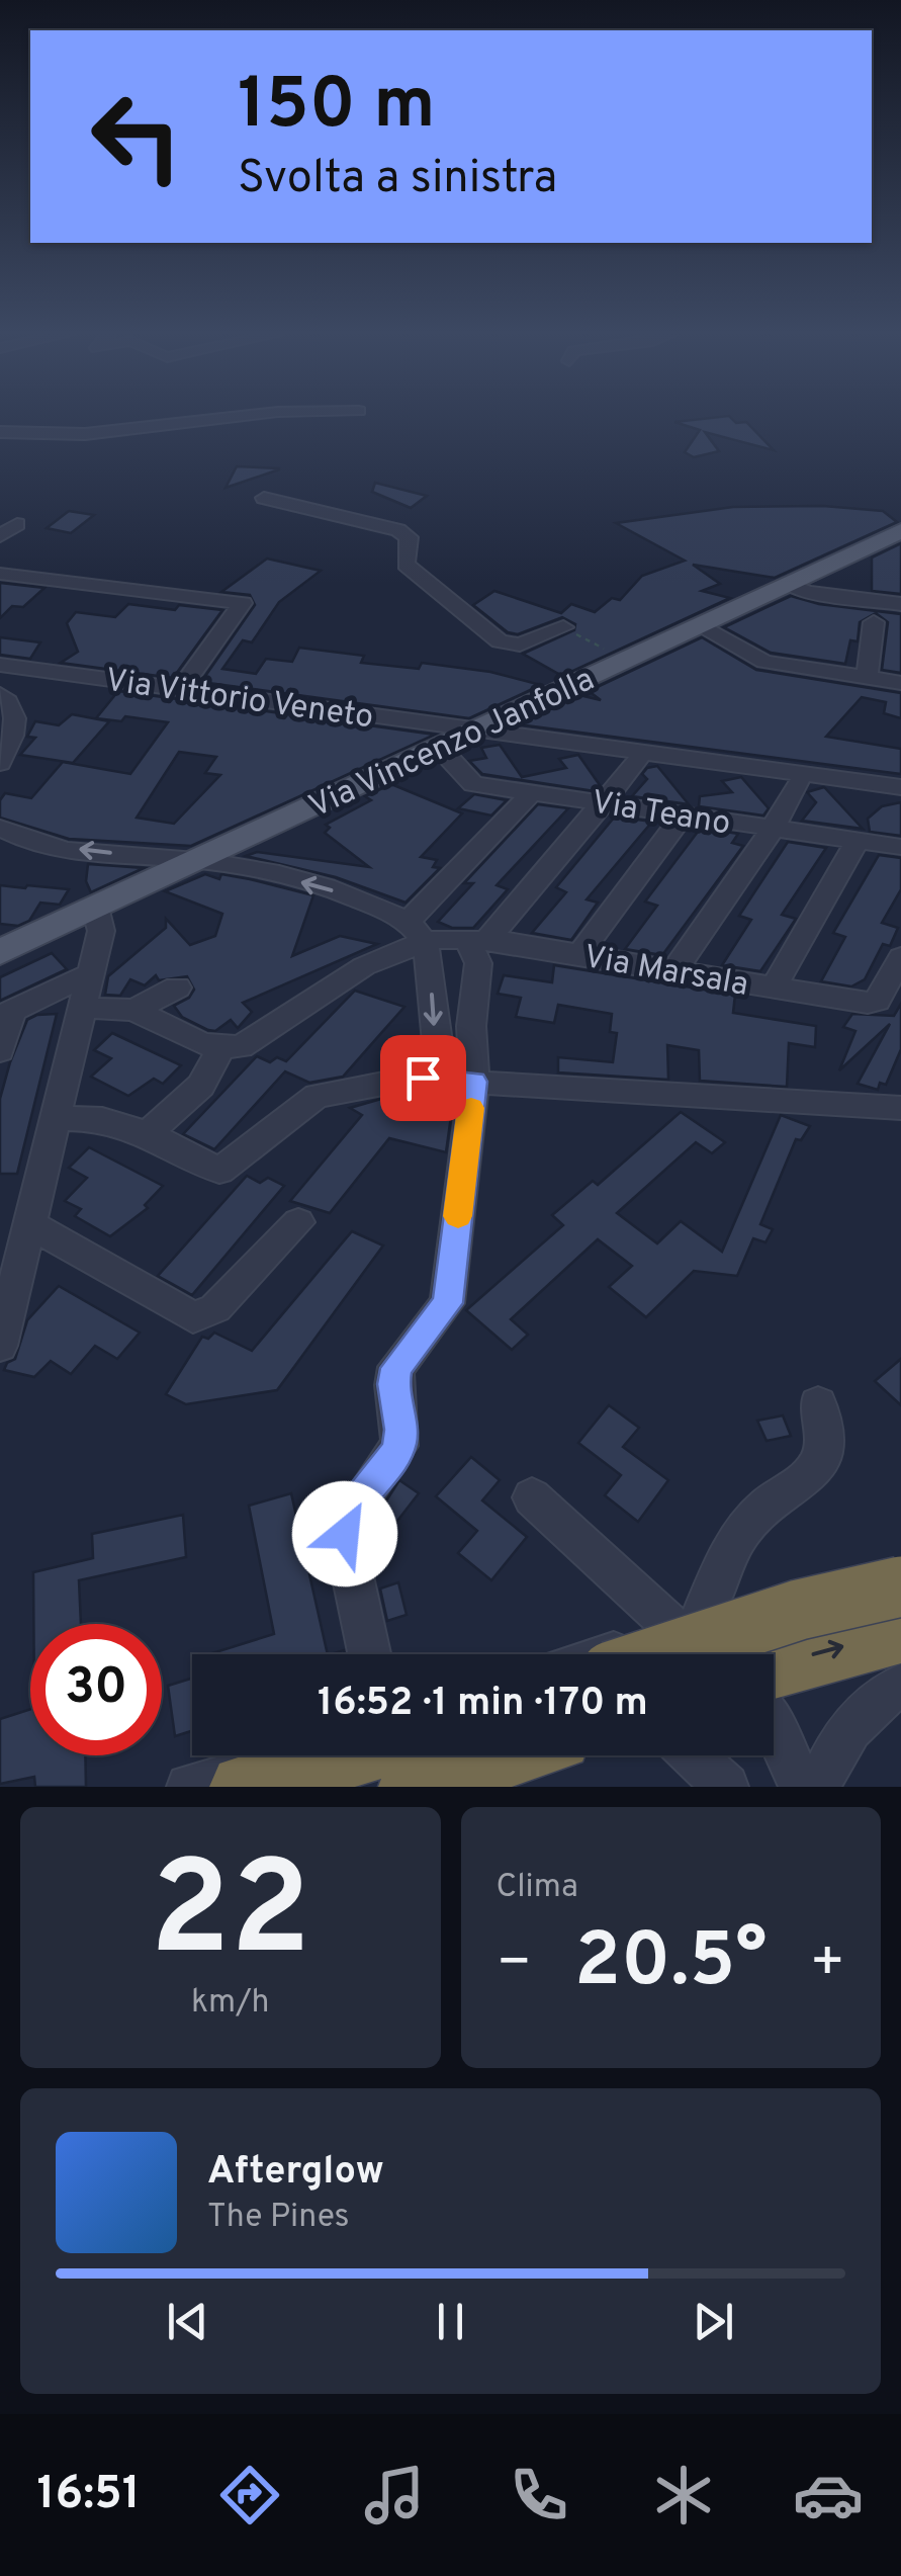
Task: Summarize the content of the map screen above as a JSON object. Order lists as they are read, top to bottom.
{
  "streets": {
    "main road": ["Via Vincenzo Janfolla"],
    "street": ["Via Vittorio Veneto", "Via Teano", "Via Marsala"]
  },
  "crossings": [
    ["Via Vittorio Veneto", "Via Vincenzo Janfolla"],
    ["Via Vincenzo Janfolla", "Via Teano"]
  ],
  "page": {
    "turn": ["150 m", "Svolta a sinistra"],
    "limit": "30",
    "trip": "16:52 · 1 min · 170 m",
    "tile": [
      ["22", "km/h"],
      "Clima"
    ],
    "heat": ["−", "20.5°", "+"],
    "song": ["Afterglow", "The Pines"],
    "tabs": "16:51"
  }
}
